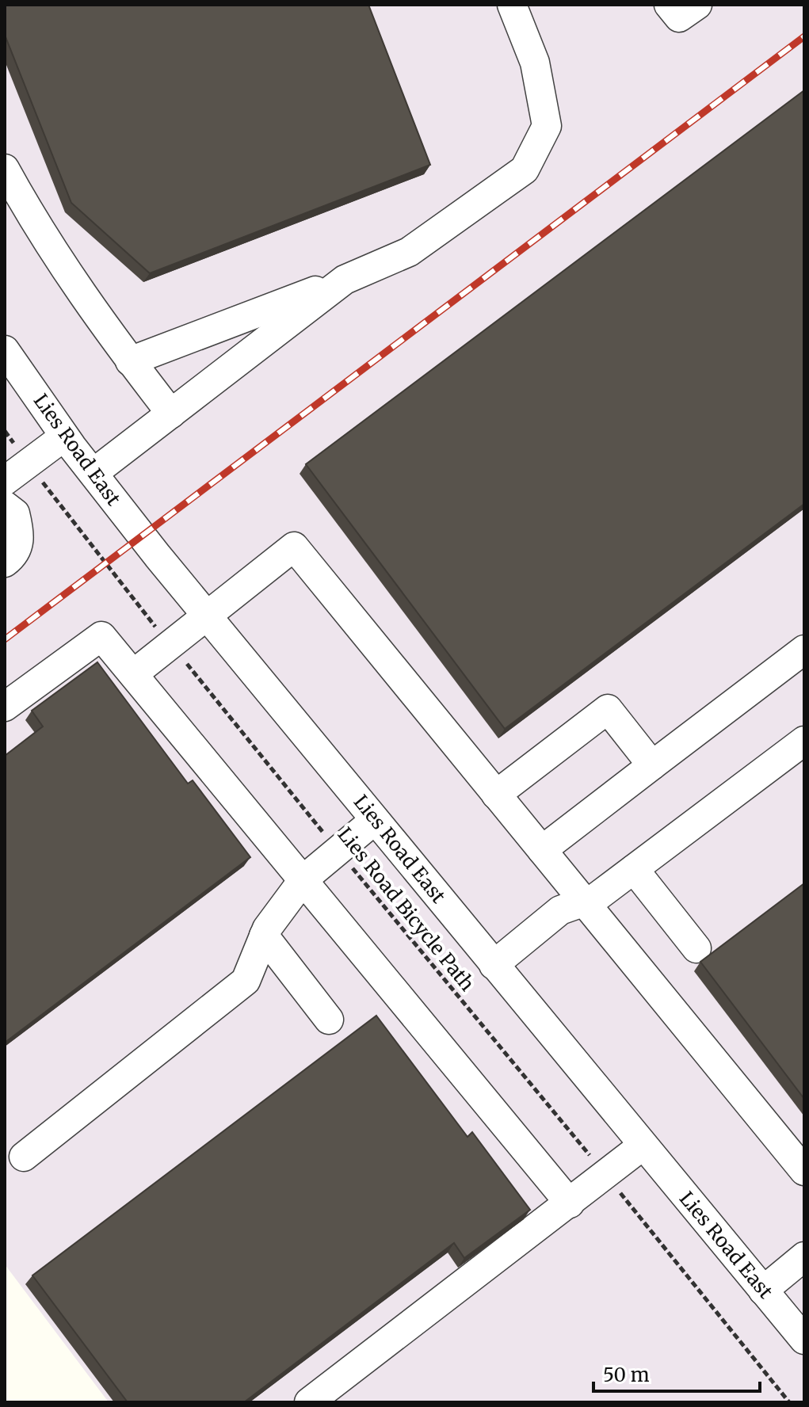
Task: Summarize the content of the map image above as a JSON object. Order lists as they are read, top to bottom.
{
  "streets": {
    "street": ["Lies Road East"],
    "path": ["Lies Road Bicycle Path"]
  },
  "scale_bar": "50 m"
}
